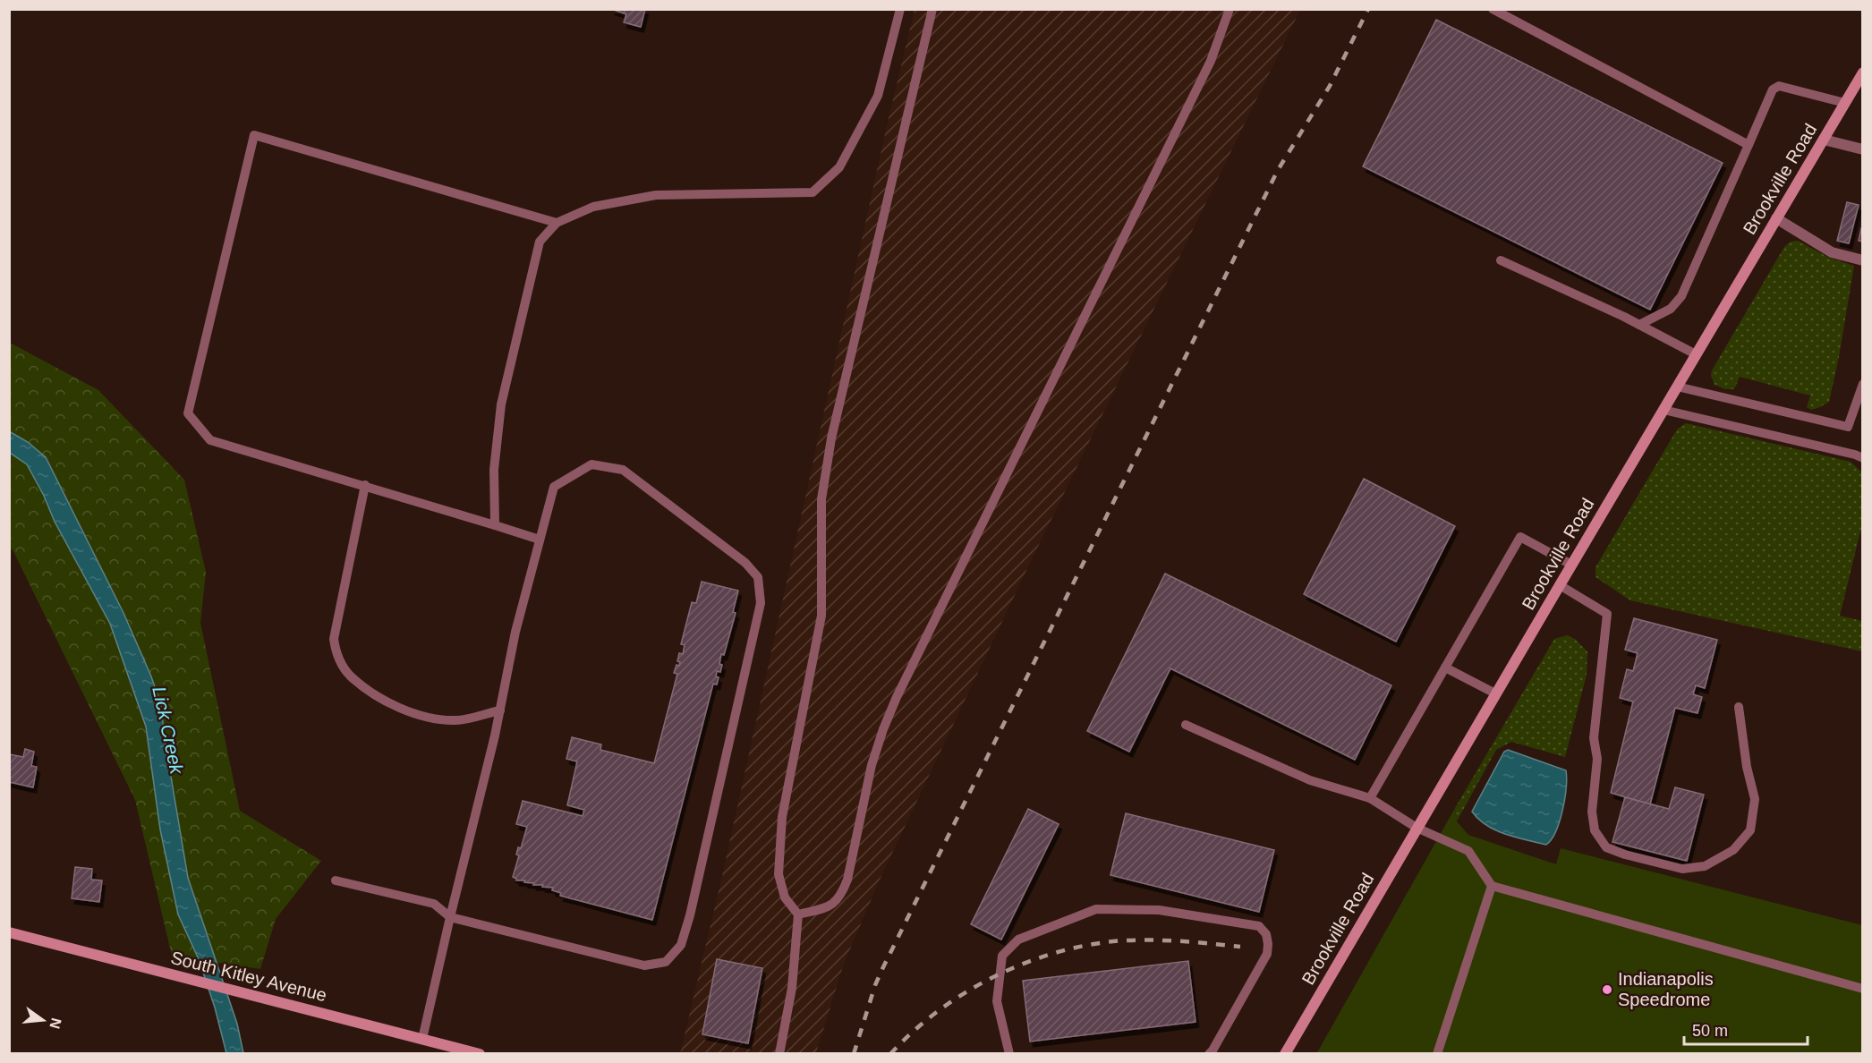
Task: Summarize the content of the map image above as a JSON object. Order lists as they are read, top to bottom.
{
  "streets": {
    "main road": ["Brookville Road", "South Kitley Avenue"]
  },
  "water": ["Lick Creek"],
  "places": ["Indianapolis Speedrome"],
  "scale_bar": "50 m",
  "north": "right"
}
